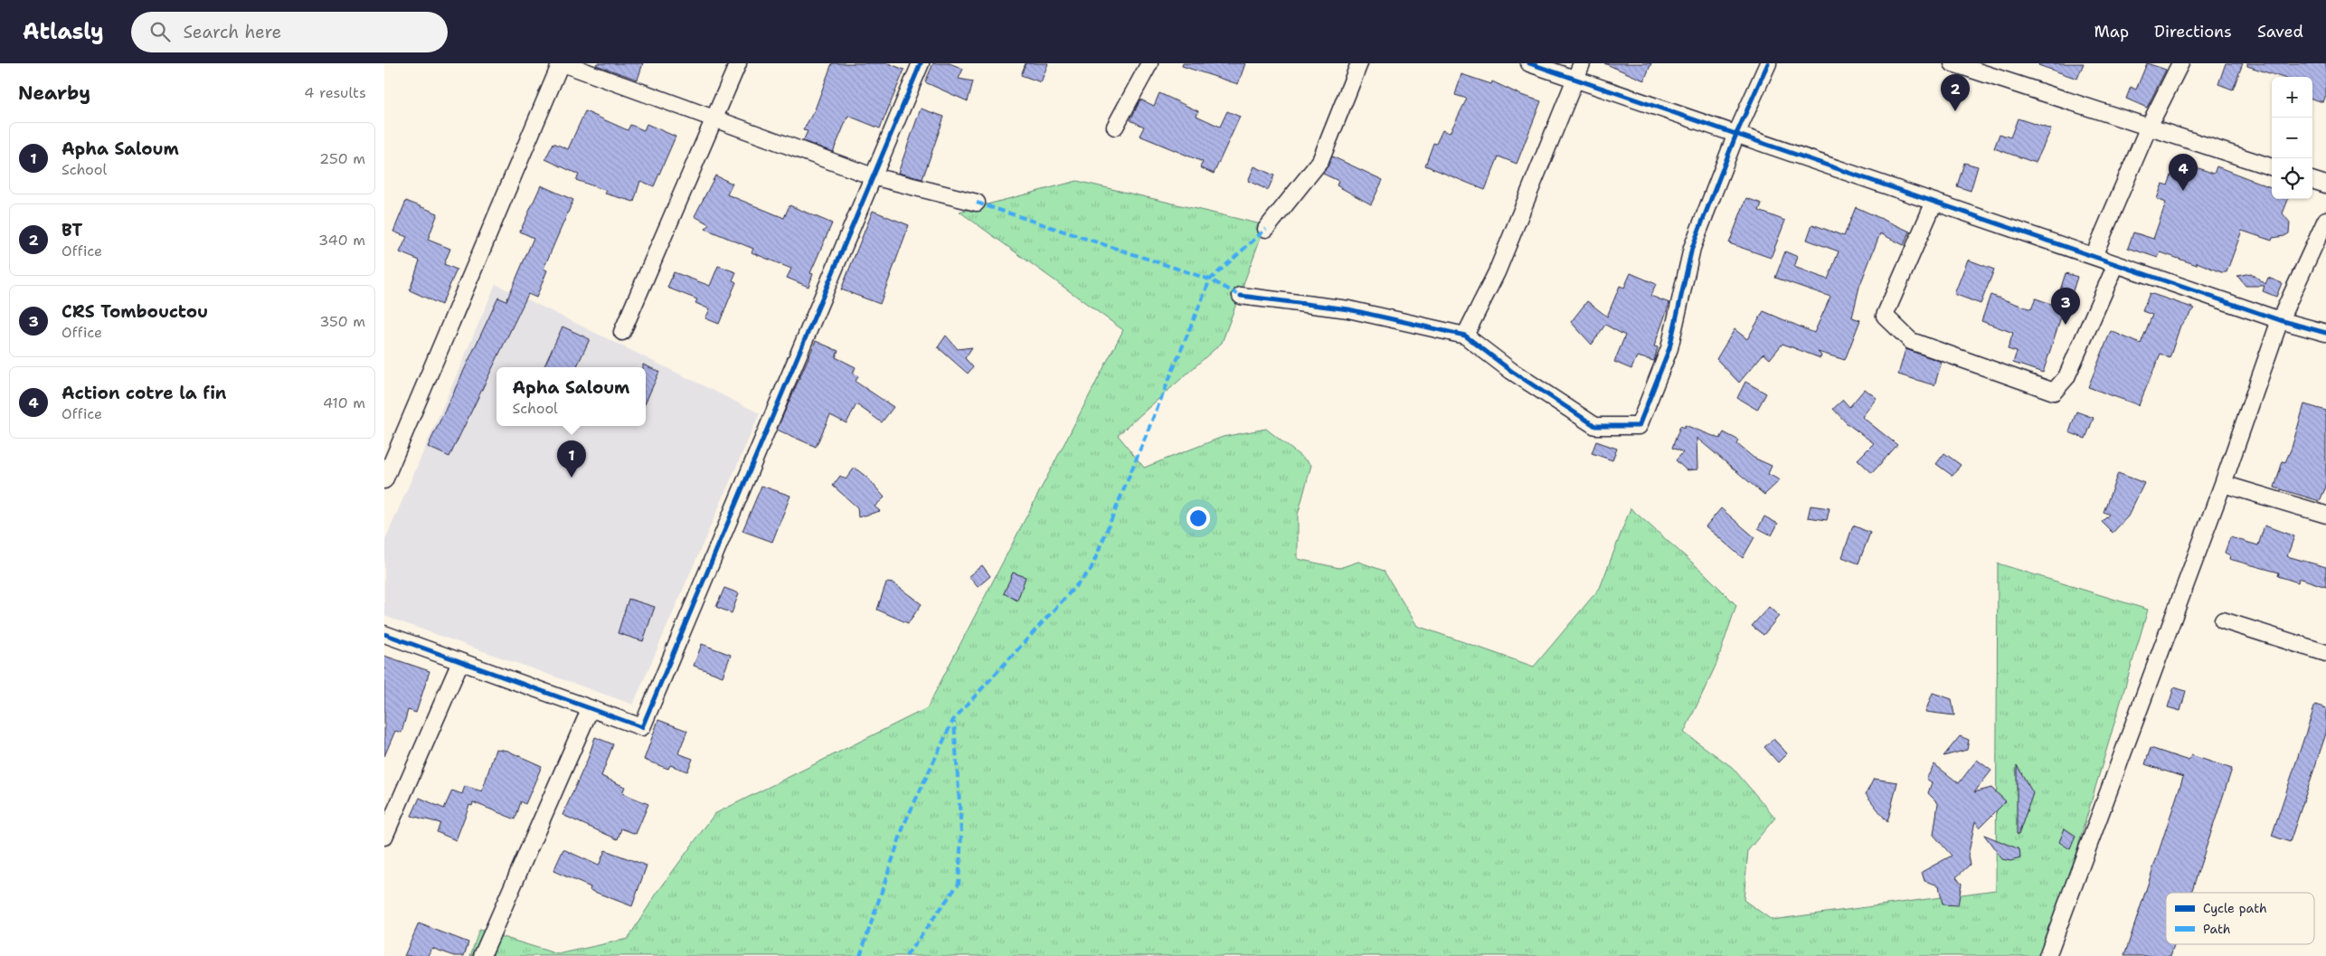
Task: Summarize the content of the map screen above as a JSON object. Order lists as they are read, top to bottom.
{
  "legend": ["Cycle path", "Path"],
  "page": {
    "header": "Atlasly",
    "search": "Search here",
    "nav": ["Map", "Directions", "Saved"],
    "heading": ["Nearby", "4 results"],
    "pins": [
      "2",
      "4",
      "3",
      "1"
    ],
    "map_buttons": ["+", "−"],
    "list": [
      {
        "mark": "1",
        "name": "Apha Saloum",
        "note": "School",
        "value": "250 m"
      },
      {
        "mark": "2",
        "name": "BT",
        "note": "Office",
        "value": "340 m"
      },
      {
        "mark": "3",
        "name": "CRS Tombouctou",
        "note": "Office",
        "value": "350 m"
      },
      {
        "mark": "4",
        "name": "Action cotre la fin",
        "note": "Office",
        "value": "410 m"
      }
    ],
    "popup": ["Apha Saloum", "School"]
  }
}
